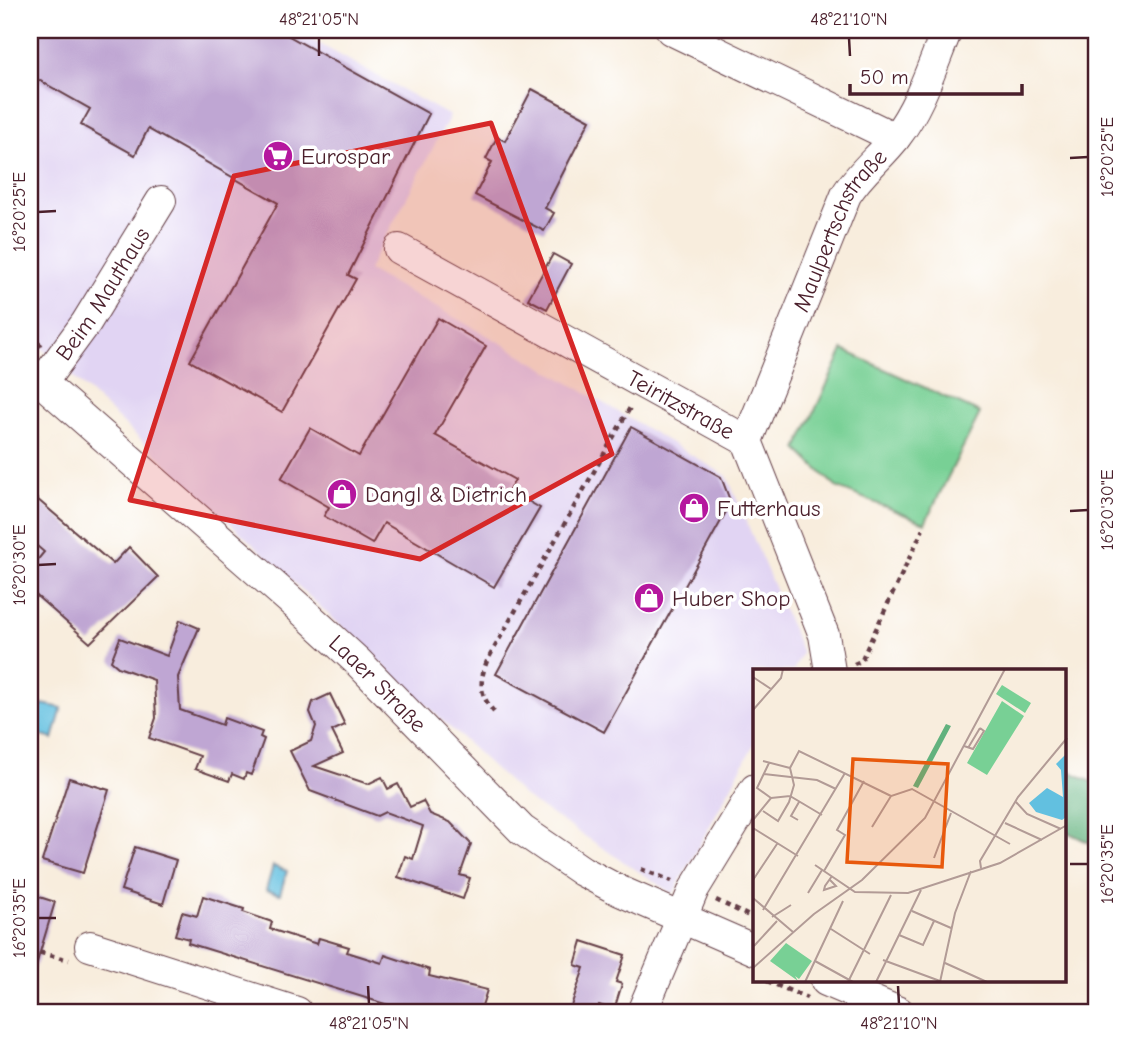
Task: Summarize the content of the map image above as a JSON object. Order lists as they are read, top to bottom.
{
  "streets": {
    "street": [
      "Maulpertschstraße",
      "Beim Mauthaus",
      "Teiritzstraße",
      "Laaer Straße"
    ]
  },
  "crossings": [
    ["Maulpertschstraße", "Teiritzstraße"],
    ["Beim Mauthaus", "Laaer Straße"]
  ],
  "places": {
    "supermarket": ["Eurospar"],
    "shop": ["Dangl & Dietrich", "Futterhaus", "Huber Shop"]
  },
  "scale_bar": "50 m",
  "coordinates": [
    "48°21'05\"N",
    "48°21'10\"N",
    "16°20'25\"E",
    "16°20'30\"E",
    "16°20'35\"E"
  ]
}
